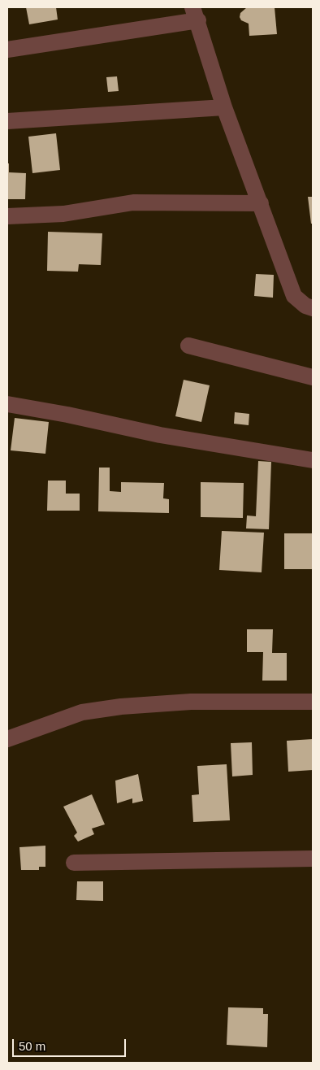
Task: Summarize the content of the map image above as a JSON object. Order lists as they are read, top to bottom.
{
  "scale_bar": "50 m"
}
